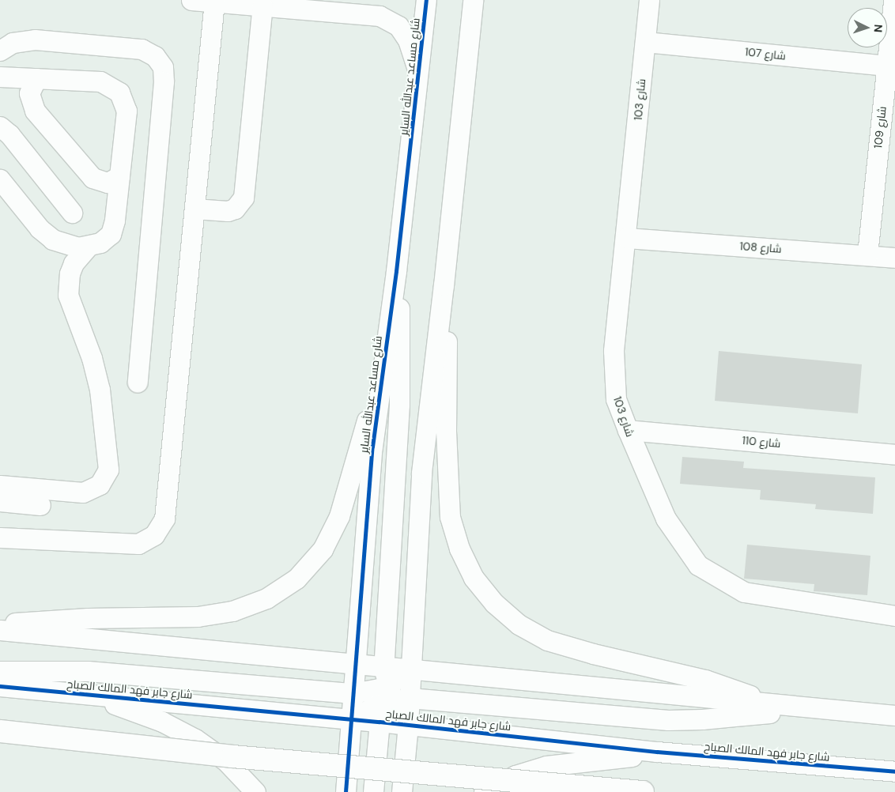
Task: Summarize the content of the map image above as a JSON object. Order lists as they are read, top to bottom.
{
  "streets": {
    "street": [
      "شارع 107",
      "شارع مساعد عبدالله الساير",
      "شارع 103",
      "شارع 109",
      "شارع 108",
      "شارع 110",
      "شارع جابر فهد المالك الصباح"
    ]
  },
  "crossings": [
    ["شارع 107", "شارع 103"],
    ["شارع 107", "شارع 109"],
    ["شارع مساعد عبدالله الساير", "شارع جابر فهد المالك الصباح"],
    ["شارع 103", "شارع 108"],
    ["شارع 103", "شارع 110"],
    ["شارع 109", "شارع 108"]
  ],
  "north": "right"
}
